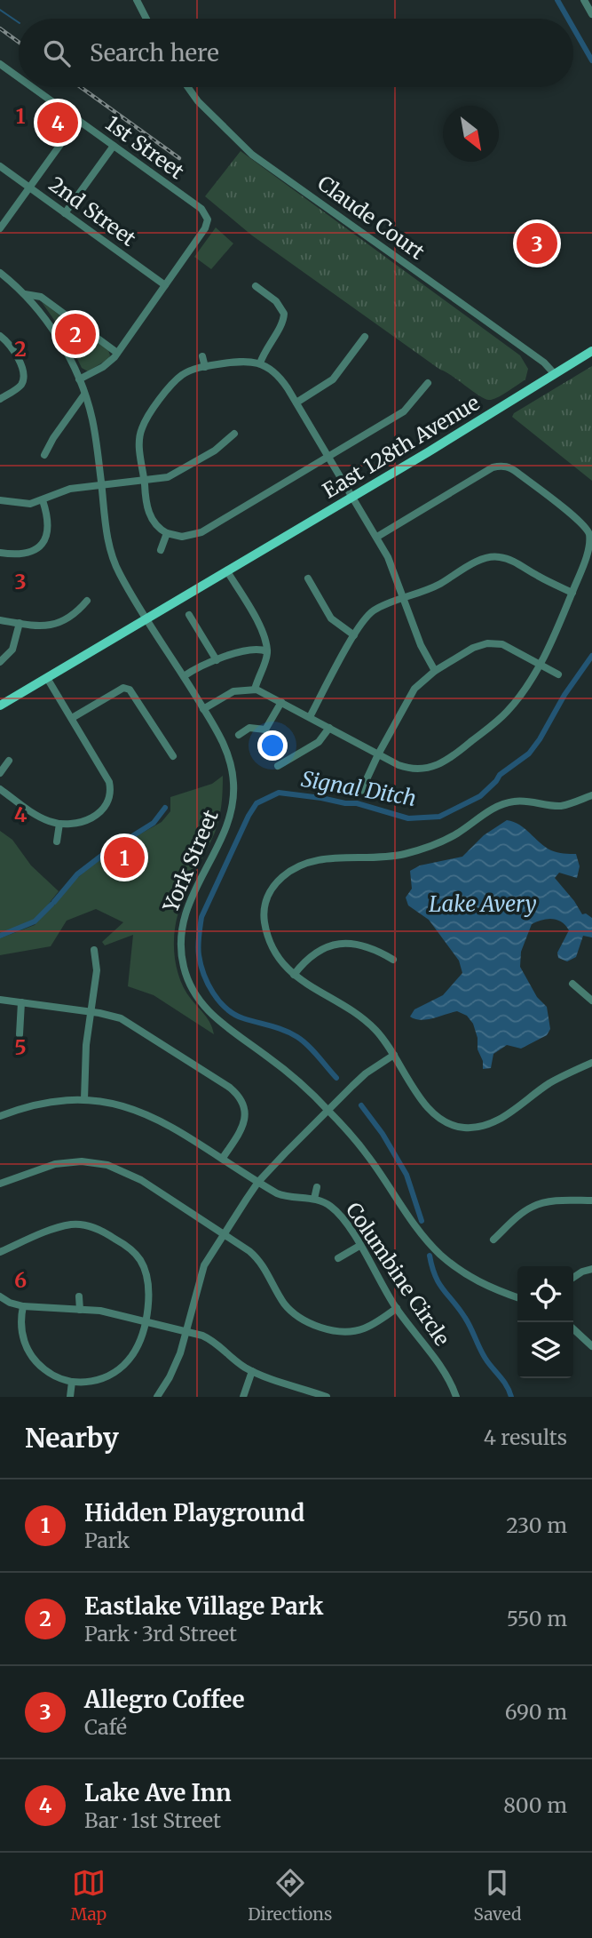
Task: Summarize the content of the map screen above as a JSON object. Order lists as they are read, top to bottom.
{
  "streets": {
    "main road": ["East 128th Avenue"],
    "street": [
      "1st Street",
      "2nd Street",
      "Claude Court",
      "York Street",
      "Columbine Circle"
    ]
  },
  "crossings": [
    ["1st Street", "2nd Street"],
    ["Claude Court", "East 128th Avenue"],
    ["East 128th Avenue", "York Street"]
  ],
  "water": ["Signal Ditch", "Lake Avery"],
  "north": "bottom right",
  "page": {
    "search": "Search here",
    "pins": [
      "4",
      "3",
      "2",
      "1"
    ],
    "heading": ["Nearby", "4 results"],
    "list": [
      {
        "mark": "1",
        "name": "Hidden Playground",
        "note": "Park",
        "value": "230 m"
      },
      {
        "mark": "2",
        "name": "Eastlake Village Park",
        "note": "Park · 3rd Street",
        "value": "550 m"
      },
      {
        "mark": "3",
        "name": "Allegro Coffee",
        "note": "Café",
        "value": "690 m"
      },
      {
        "mark": "4",
        "name": "Lake Ave Inn",
        "note": "Bar · 1st Street",
        "value": "800 m"
      }
    ],
    "nav": ["Map", "Directions", "Saved"]
  },
  "grid": {
    "rows": [
      "1",
      "2",
      "3",
      "4",
      "5",
      "6"
    ]
  }
}
